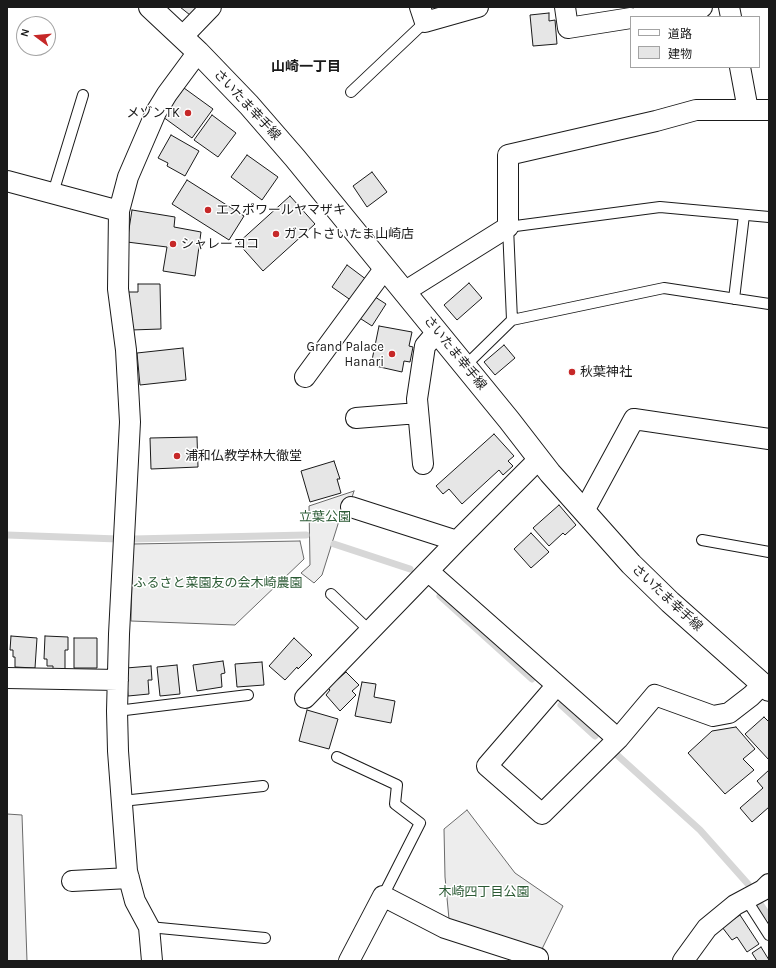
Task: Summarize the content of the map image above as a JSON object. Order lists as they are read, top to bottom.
{
  "streets": {
    "main road": ["さいたま幸手線"]
  },
  "districts": ["山崎一丁目"],
  "parks": ["立葉公園", "ふるさと菜園友の会木崎農園", "木崎四丁目公園"],
  "places": [
    "メゾンTK",
    "エスポワールヤマザキ",
    "ガストさいたま山崎店",
    "シャレーココ",
    "Grand Palace Hanari",
    "秋葉神社",
    "浦和仏教学林大徹堂"
  ],
  "legend": ["道路", "建物"],
  "north": "left"
}
